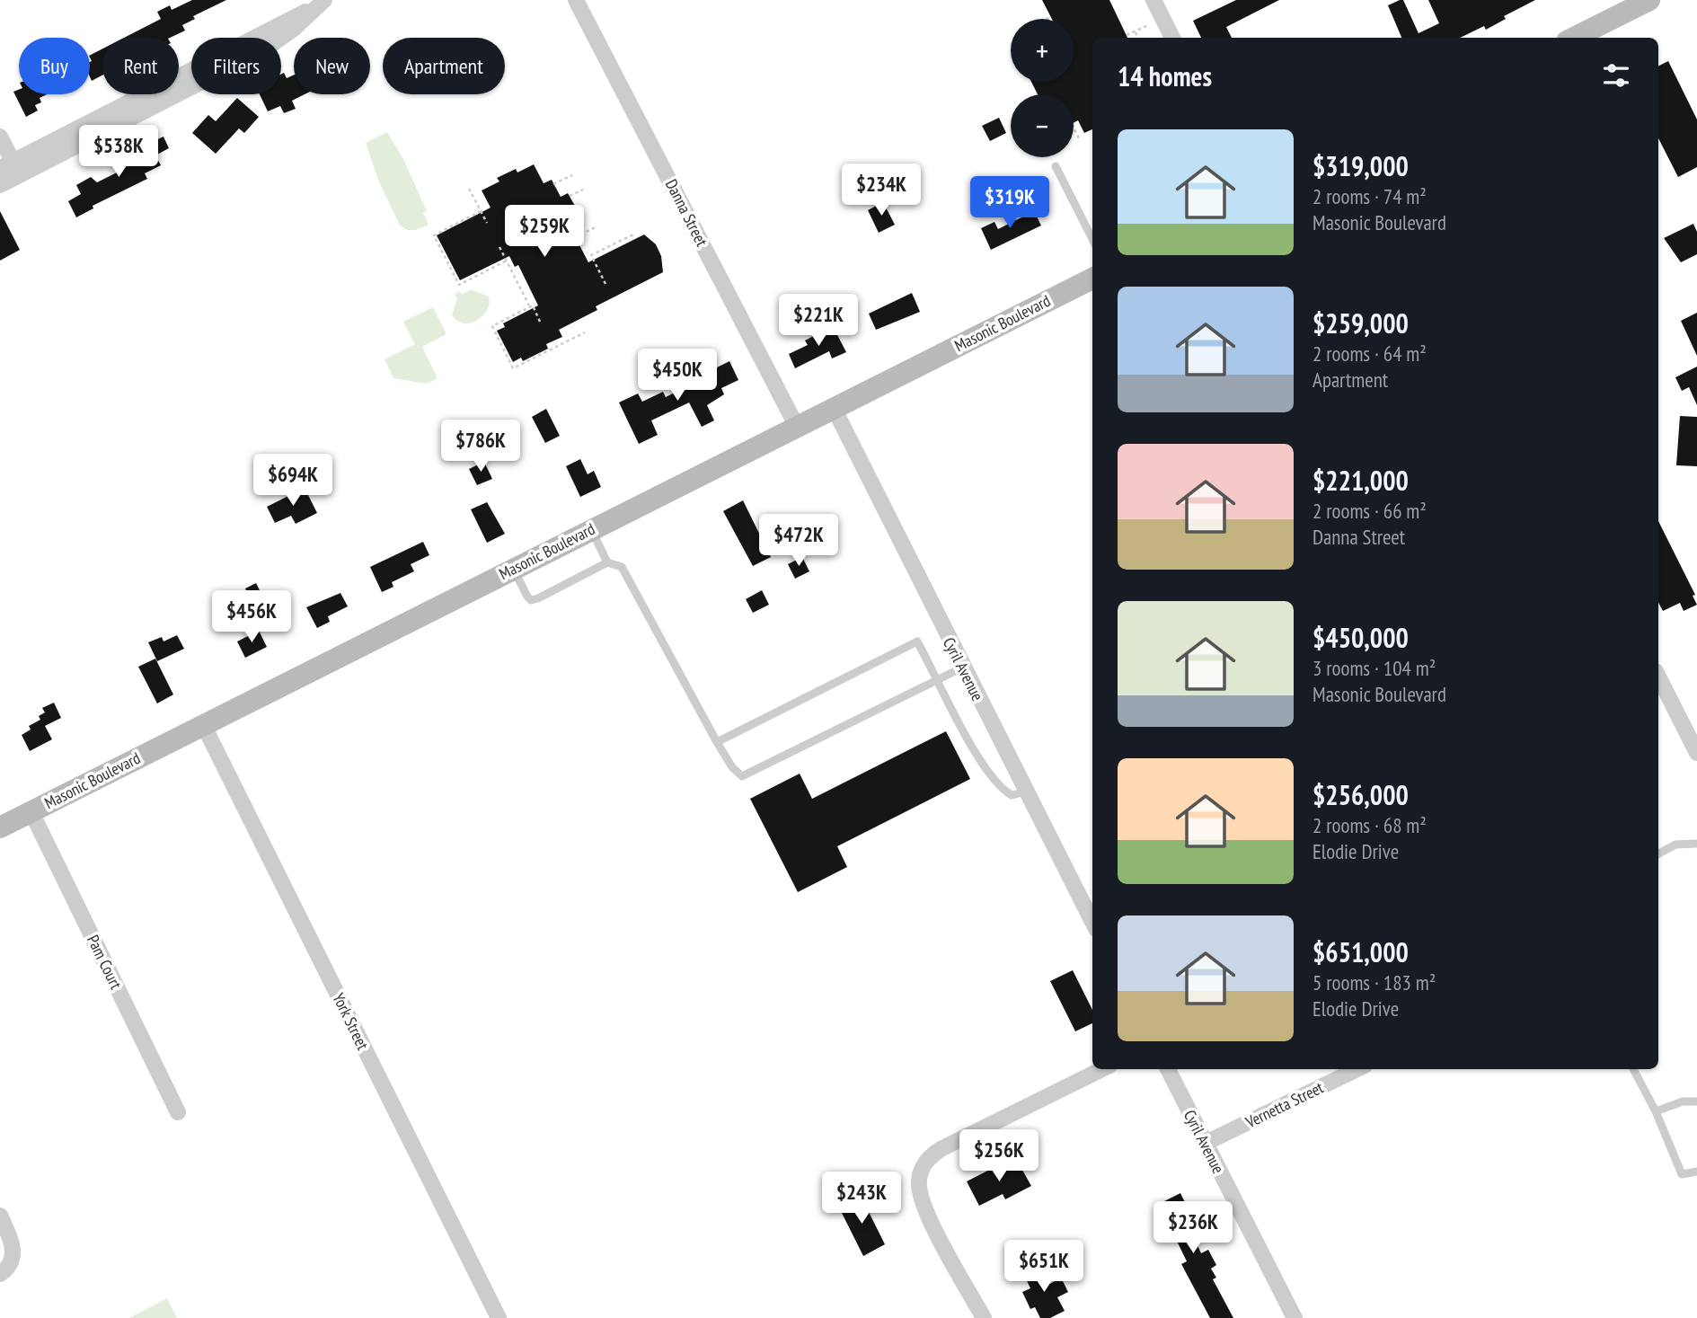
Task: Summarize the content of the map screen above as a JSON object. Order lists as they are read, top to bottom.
{
  "streets": {
    "street": [
      "Danna Street",
      "Masonic Boulevard",
      "Cyril Avenue",
      "Pam Court",
      "York Street",
      "Vernetta Street"
    ]
  },
  "crossings": [
    ["Danna Street", "Masonic Boulevard"],
    ["Masonic Boulevard", "Cyril Avenue"],
    ["Masonic Boulevard", "Pam Court"],
    ["Masonic Boulevard", "York Street"],
    ["Cyril Avenue", "Vernetta Street"]
  ],
  "page": {
    "map_buttons": ["+", "−"],
    "chip": [
      "Buy",
      "Rent",
      "Filters",
      "New",
      "Apartment"
    ],
    "heading": "14 homes",
    "list": [
      {
        "name": "$319,000",
        "note": "2 rooms · 74 m² · Masonic Boulevard"
      },
      {
        "name": "$259,000",
        "note": "2 rooms · 64 m² · Apartment"
      },
      {
        "name": "$221,000",
        "note": "2 rooms · 66 m² · Danna Street"
      },
      {
        "name": "$450,000",
        "note": "3 rooms · 104 m² · Masonic Boulevard"
      },
      {
        "name": "$256,000",
        "note": "2 rooms · 68 m² · Elodie Drive"
      },
      {
        "name": "$651,000",
        "note": "5 rooms · 183 m² · Elodie Drive"
      }
    ],
    "price": [
      "$538K",
      "$234K",
      "$319K",
      "$259K",
      "$221K",
      "$450K",
      "$786K",
      "$694K",
      "$472K",
      "$456K",
      "$256K",
      "$243K",
      "$236K",
      "$651K"
    ]
  }
}
